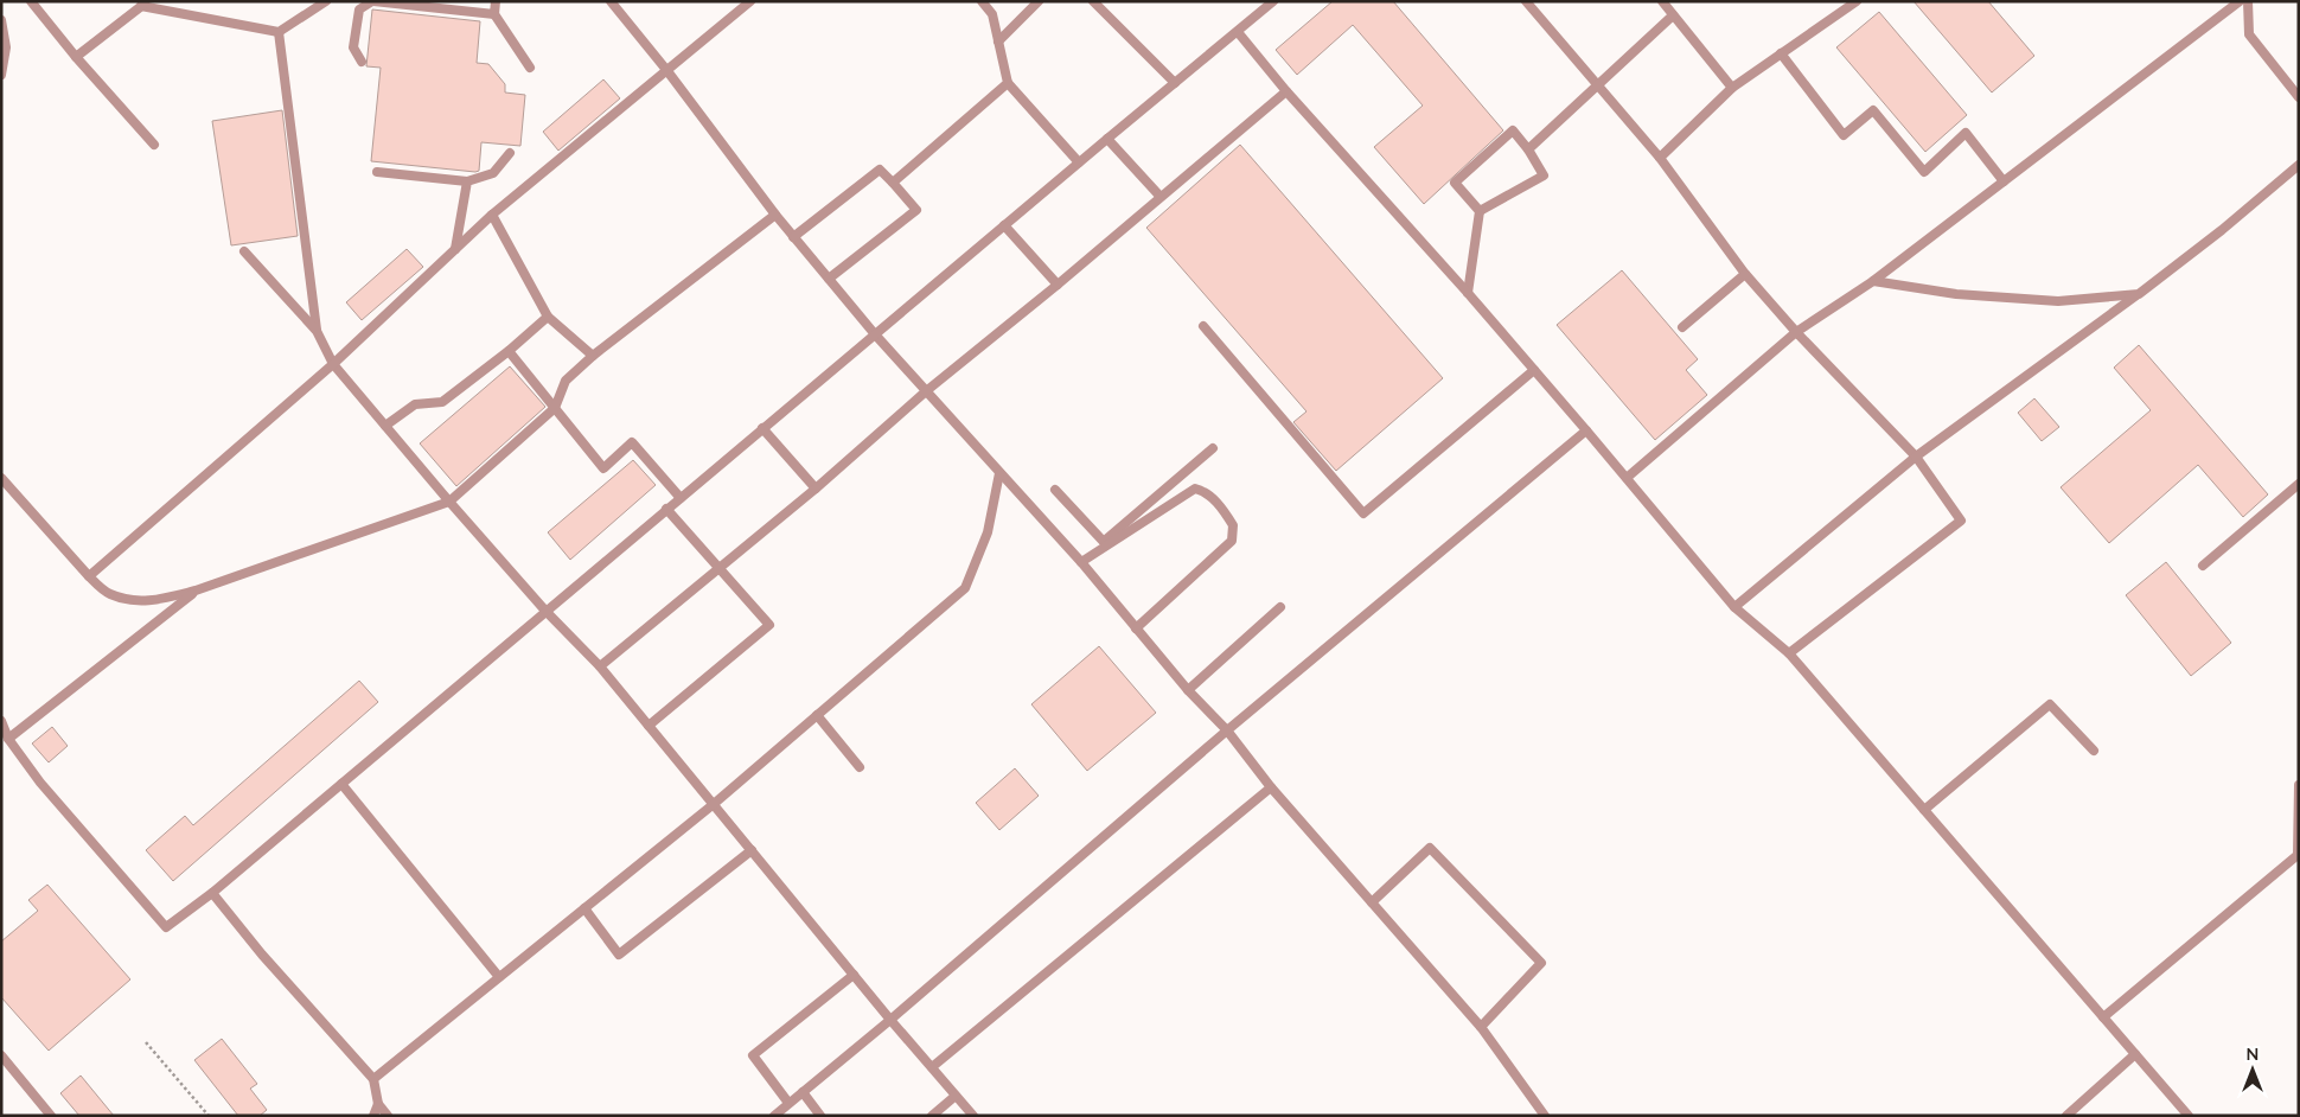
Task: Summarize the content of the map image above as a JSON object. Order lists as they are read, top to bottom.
{
  "north": "top"
}
